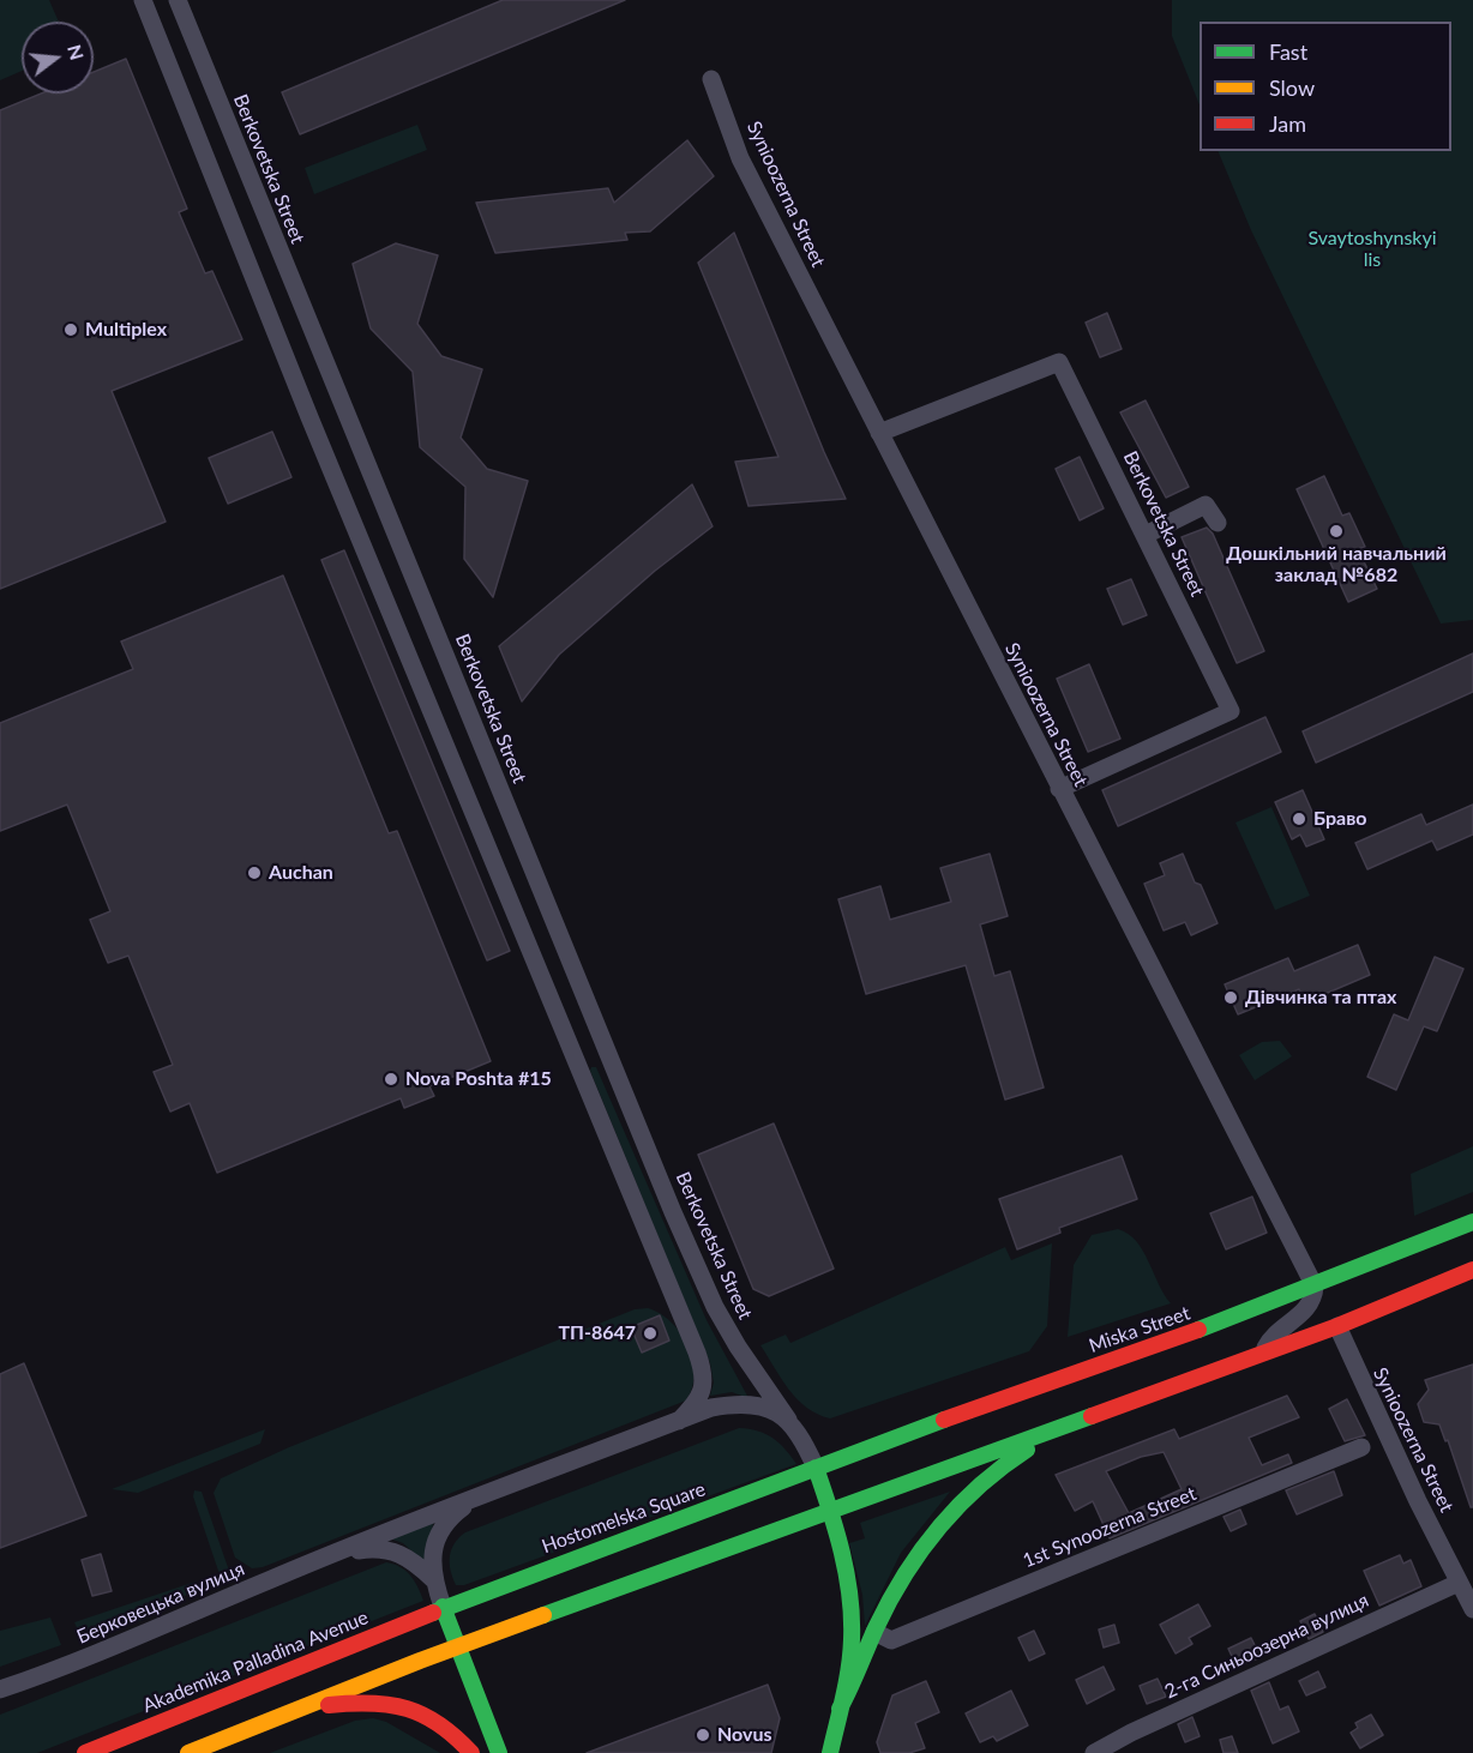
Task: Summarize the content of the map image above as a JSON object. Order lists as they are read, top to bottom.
{
  "streets": {
    "main road": ["Miska Street", "Hostomelska Square", "Akademika Palladina Avenue"],
    "street": [
      "Berkovetska Street",
      "Synioozerna Street",
      "1st Synoozerna Street",
      "Берковецька вулиця",
      "2-га Синьоозерна вулиця"
    ]
  },
  "crossings": [
    ["Berkovetska Street", "Synioozerna Street"],
    ["Berkovetska Street", "Miska Street"],
    ["Berkovetska Street", "Hostomelska Square"],
    ["Synioozerna Street", "Miska Street"],
    ["Synioozerna Street", "2-га Синьоозерна вулиця"],
    ["Miska Street", "Hostomelska Square"],
    ["Hostomelska Square", "Akademika Palladina Avenue"]
  ],
  "parks": ["Svaytoshynskyi lis"],
  "places": [
    "Multiplex",
    "Дошкільний навчальний заклад №682",
    "Браво",
    "Auchan",
    "Дівчинка та птах",
    "Nova Poshta #15",
    "ТП-8647",
    "Novus"
  ],
  "legend": ["Fast", "Slow", "Jam"],
  "north": "right"
}
